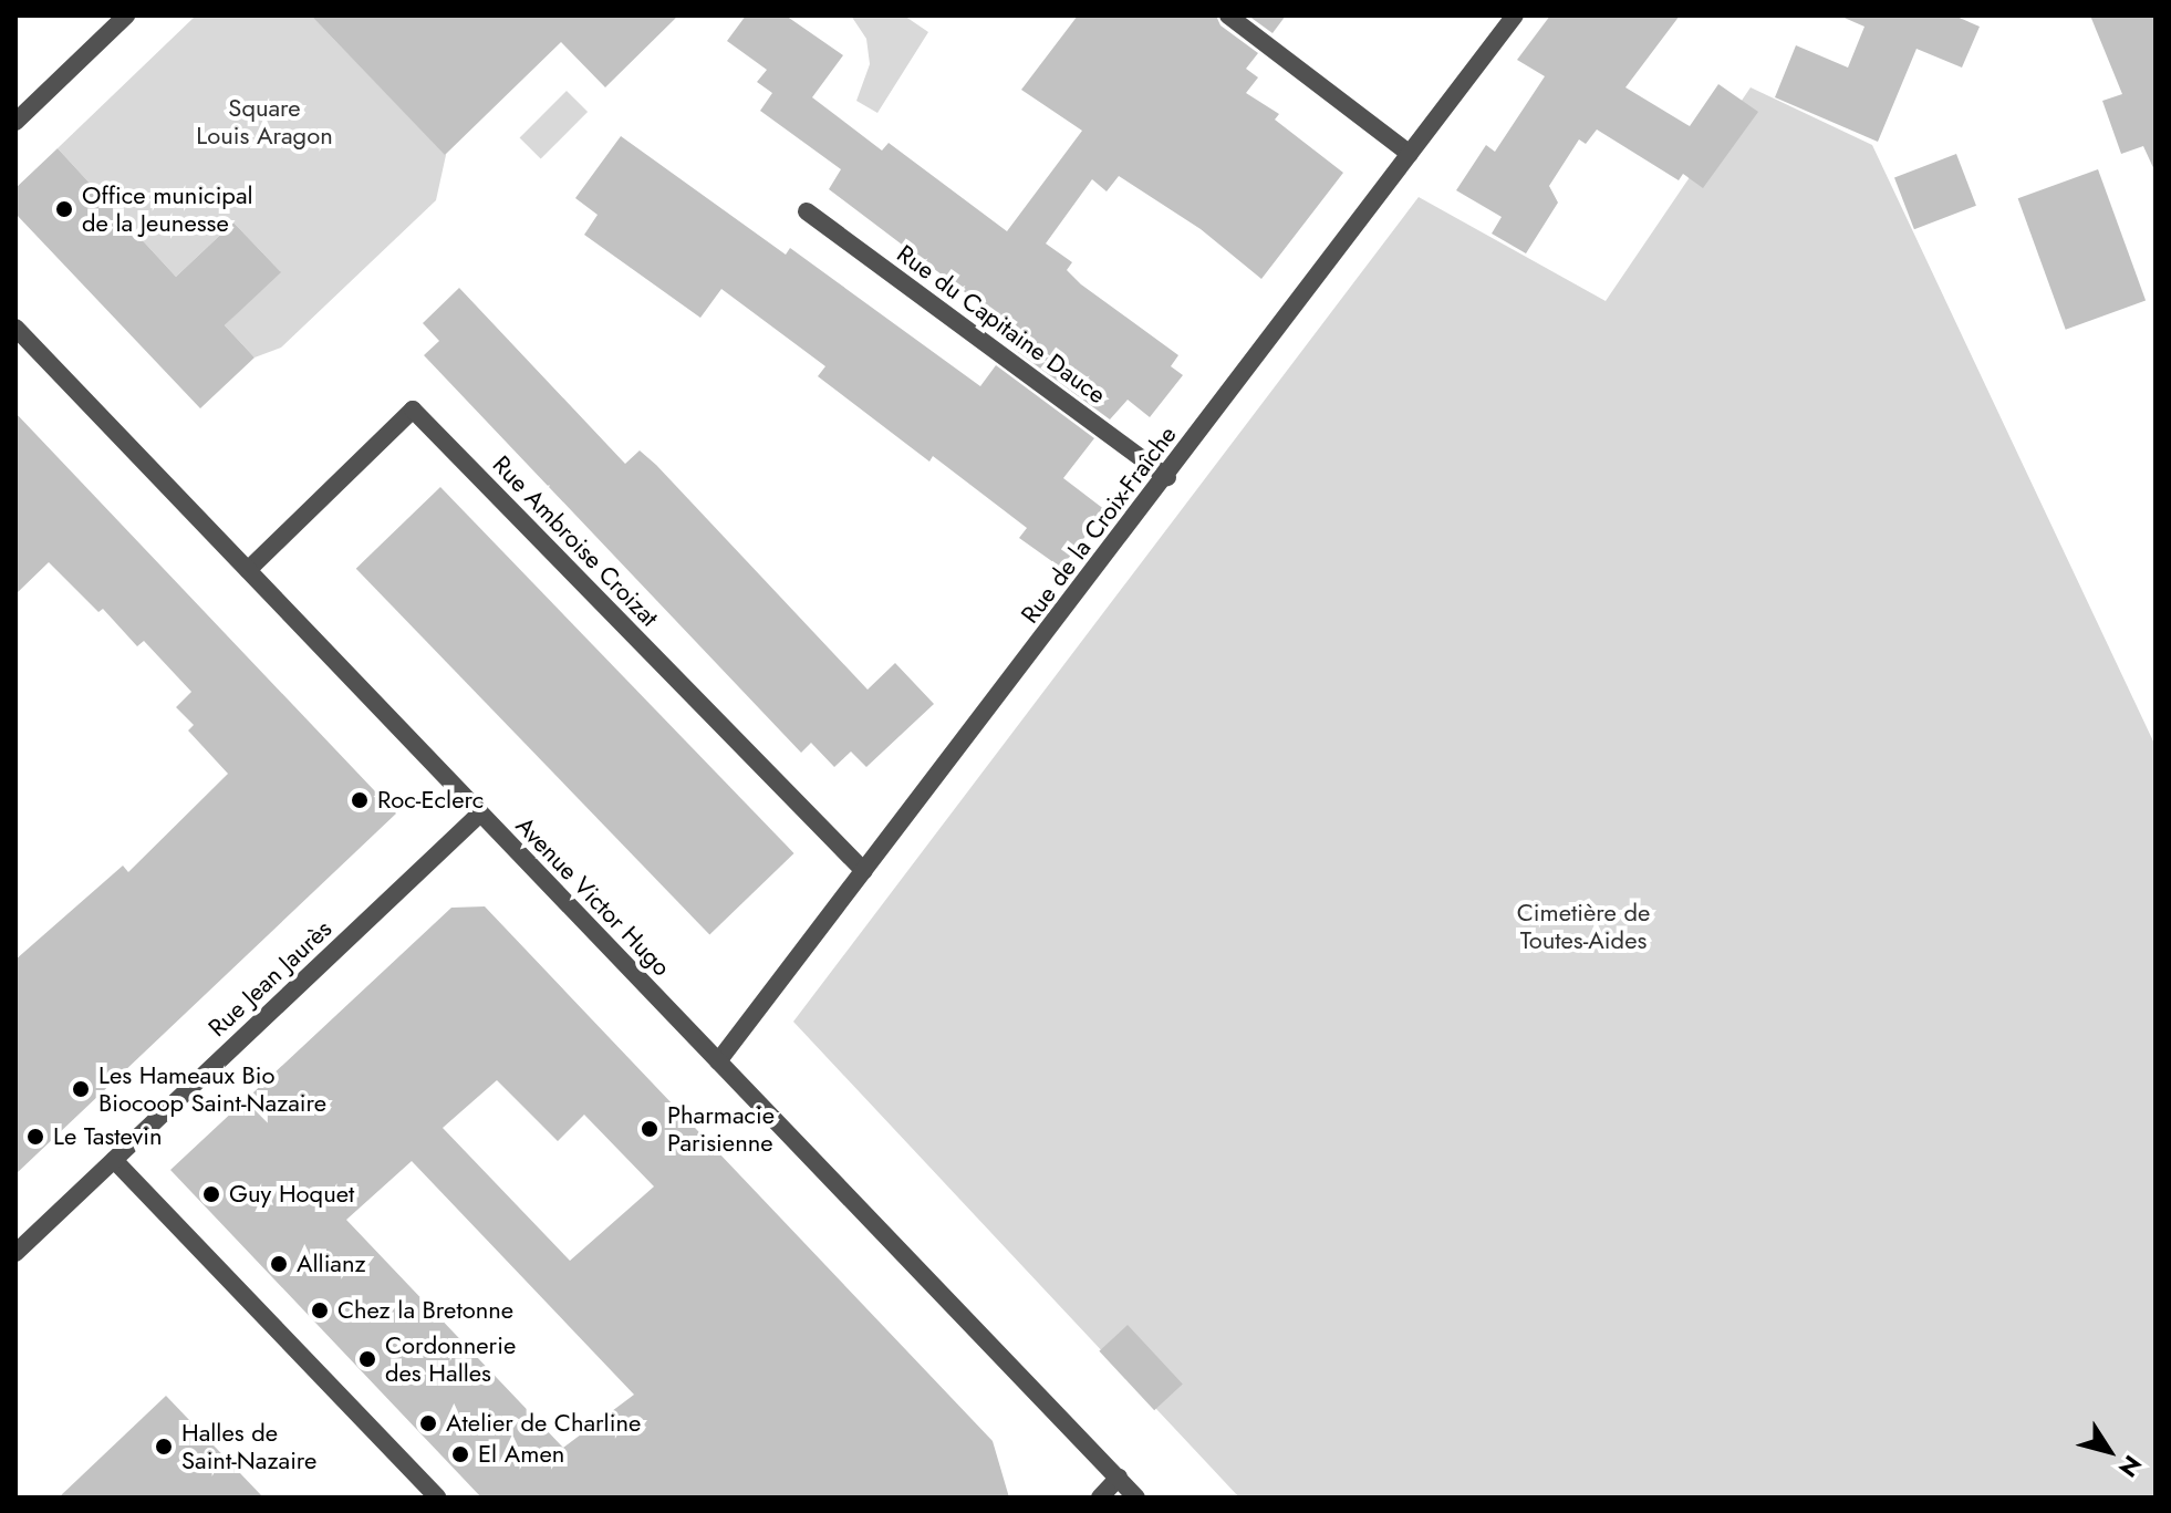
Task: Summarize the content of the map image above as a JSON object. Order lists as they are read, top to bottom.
{
  "streets": {
    "street": [
      "Rue du Capitaine Dauce",
      "Rue de la Croix-Fraîche",
      "Rue Ambroise Croizat",
      "Avenue Victor Hugo",
      "Rue Jean Jaurès"
    ]
  },
  "crossings": [
    ["Rue du Capitaine Dauce", "Rue de la Croix-Fraîche"],
    ["Rue de la Croix-Fraîche", "Rue Ambroise Croizat"],
    ["Rue de la Croix-Fraîche", "Avenue Victor Hugo"],
    ["Rue Ambroise Croizat", "Avenue Victor Hugo"],
    ["Avenue Victor Hugo", "Rue Jean Jaurès"]
  ],
  "parks": ["Square Louis Aragon", "Cimetière de Toutes-Aides"],
  "places": [
    "Office municipal de la Jeunesse",
    "Roc-Eclerc",
    "Les Hameaux Bio Biocoop Saint-Nazaire",
    "Pharmacie Parisienne",
    "Le Tastevin",
    "Guy Hoquet",
    "Allianz",
    "Chez la Bretonne",
    "Cordonnerie des Halles",
    "Atelier de Charline",
    "Halles de Saint-Nazaire",
    "El Amen"
  ],
  "north": "bottom right"
}
